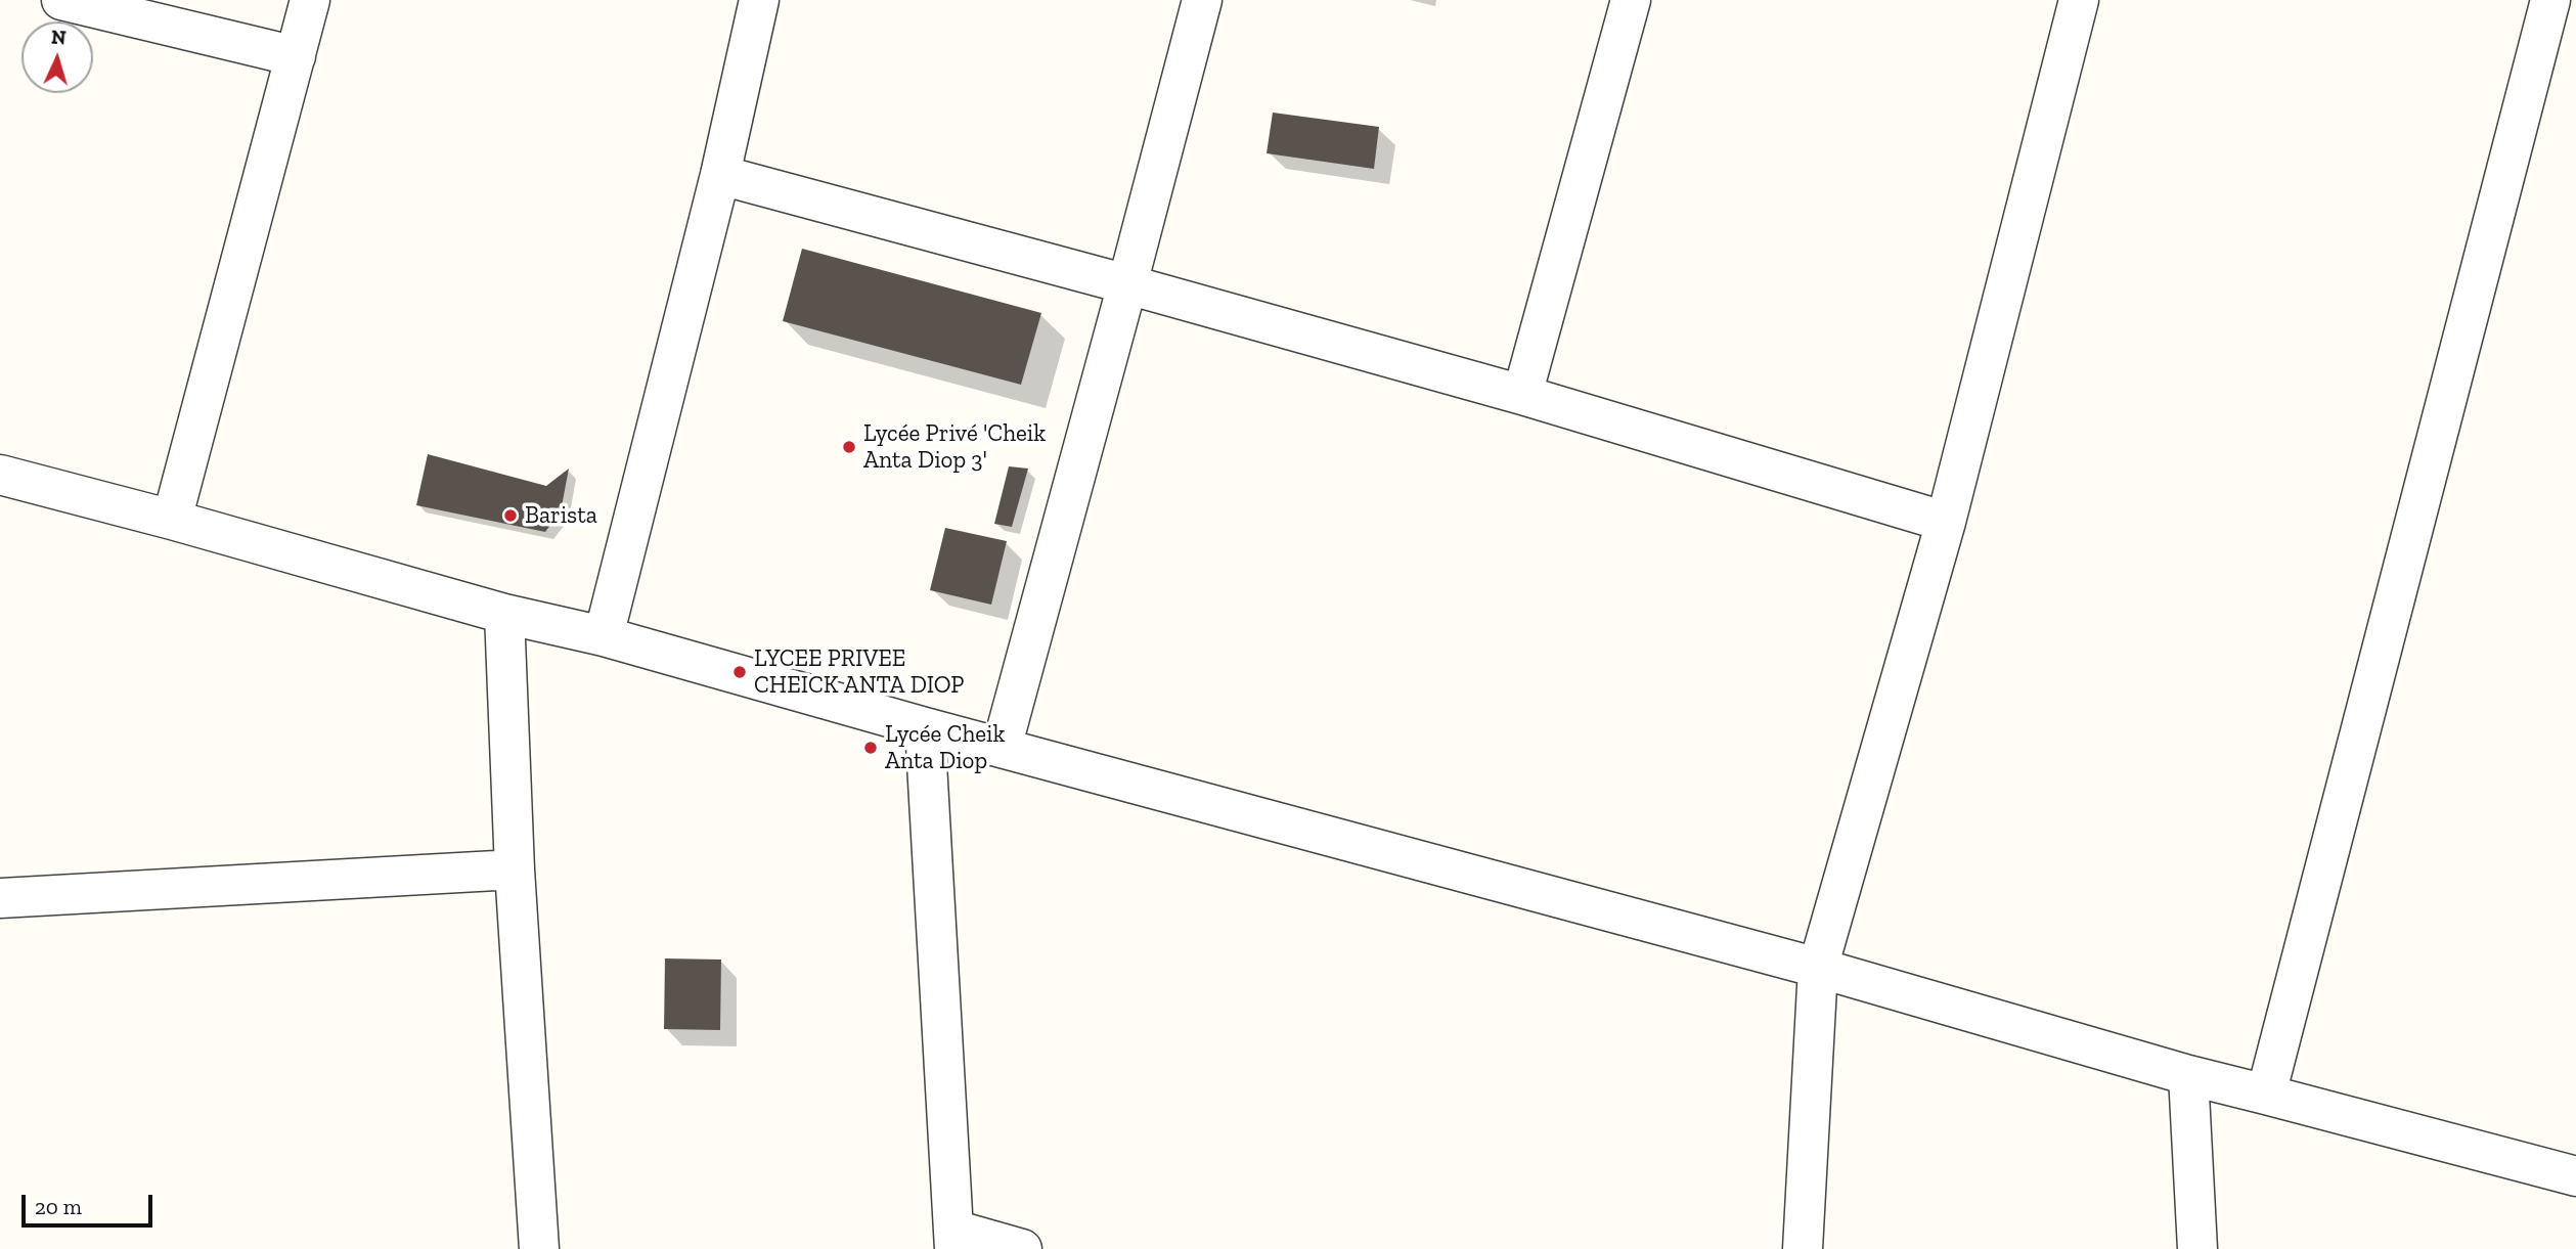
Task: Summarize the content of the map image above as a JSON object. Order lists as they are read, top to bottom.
{
  "places": [
    "Lycée Privé 'Cheik Anta Diop 3'",
    "Barista",
    "LYCEE PRIVEE CHEICK ANTA DIOP",
    "Lycée Cheik Anta Diop"
  ],
  "scale_bar": "20 m",
  "north": "top"
}
